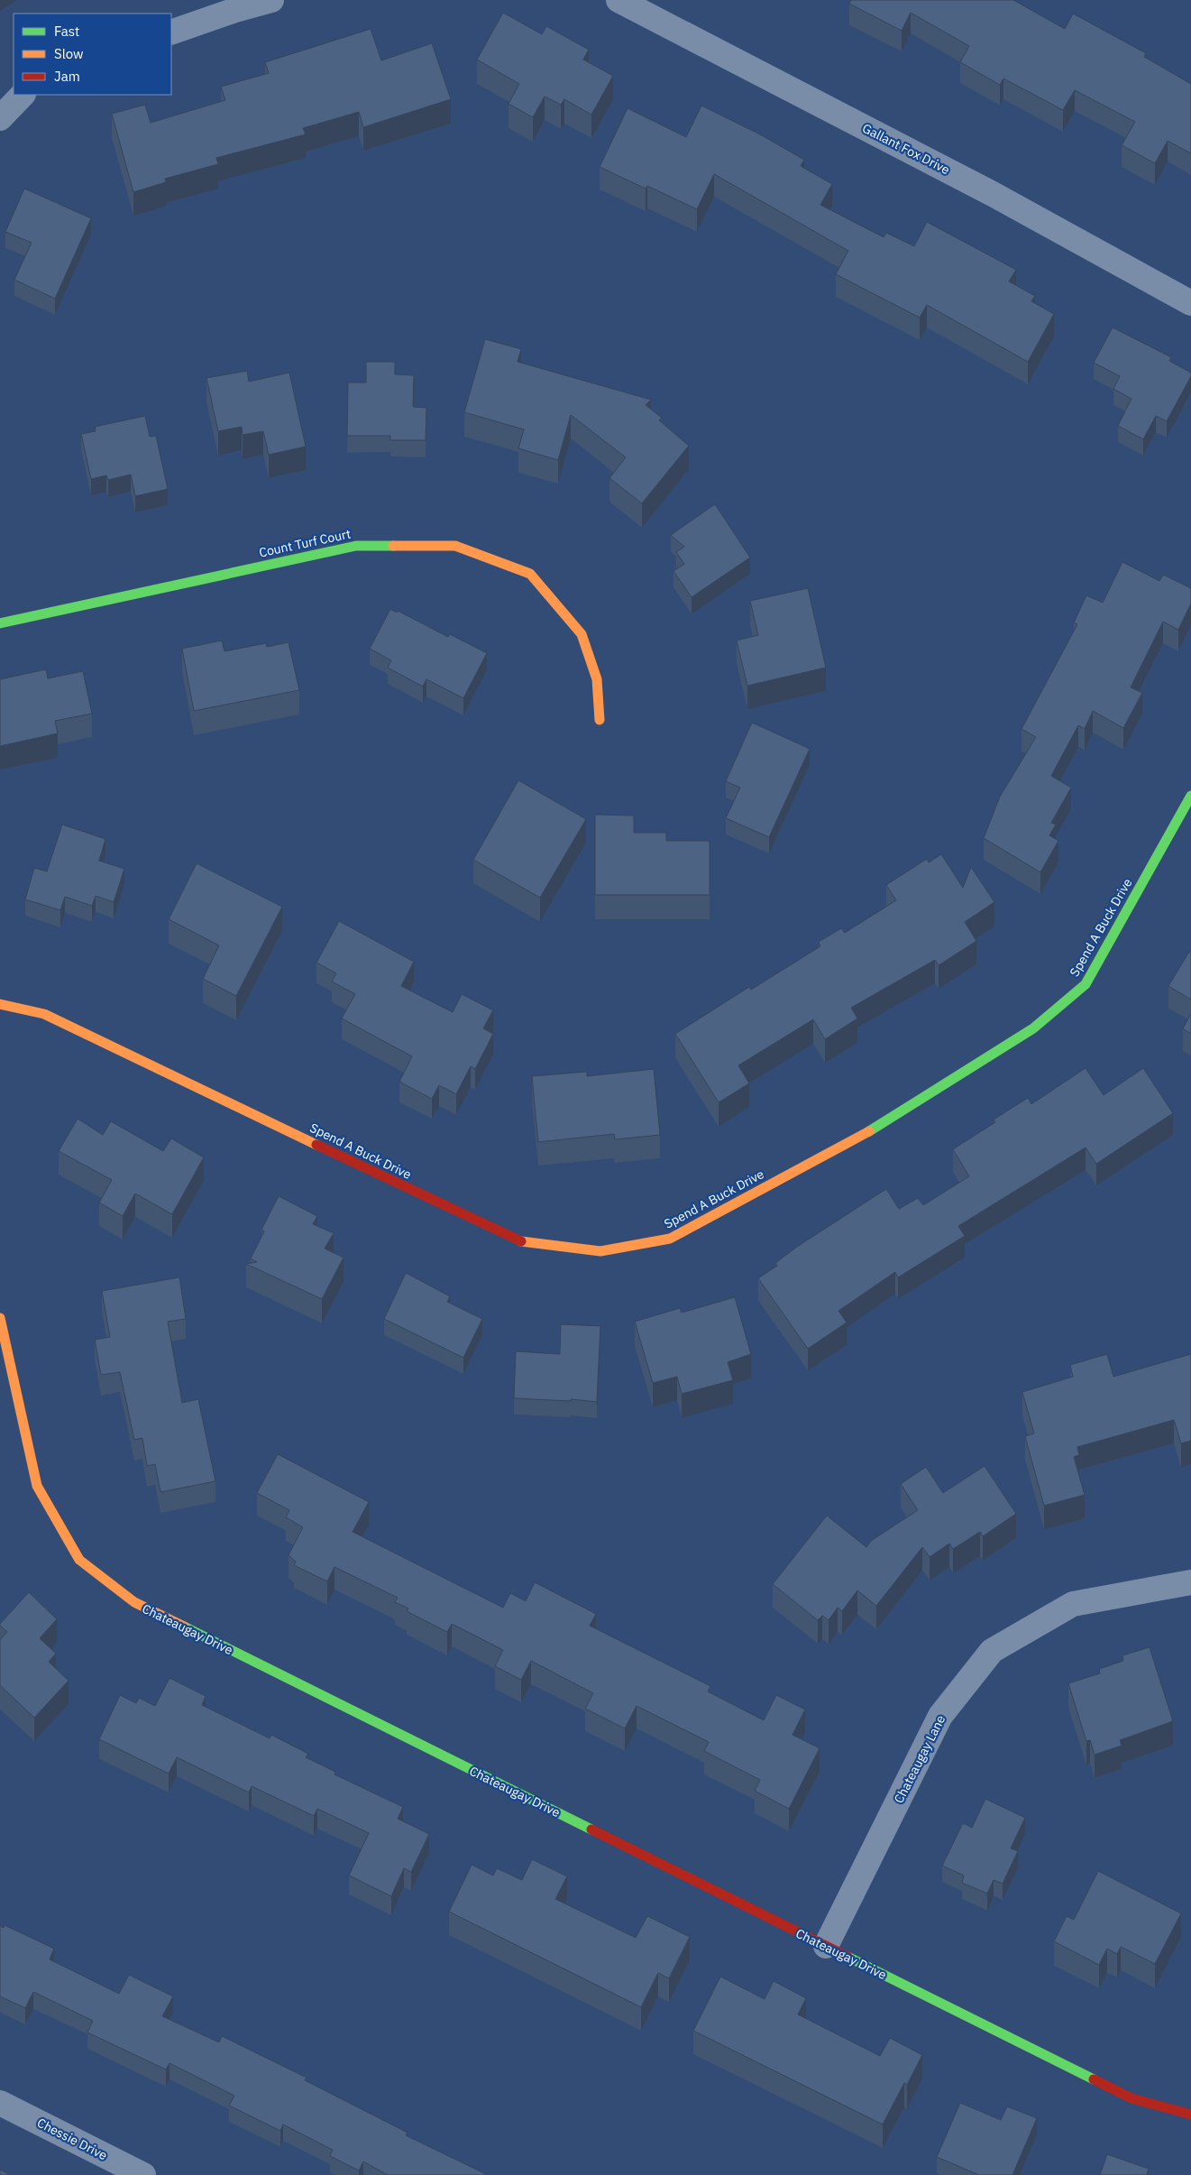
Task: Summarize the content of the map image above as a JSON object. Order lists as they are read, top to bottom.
{
  "streets": {
    "street": [
      "Gallant Fox Drive",
      "Count Turf Court",
      "Spend A Buck Drive",
      "Chateaugay Drive",
      "Chateaugay Lane",
      "Chessie Drive"
    ]
  },
  "crossings": [
    ["Chateaugay Drive", "Chateaugay Lane"]
  ],
  "legend": ["Fast", "Slow", "Jam"]
}
